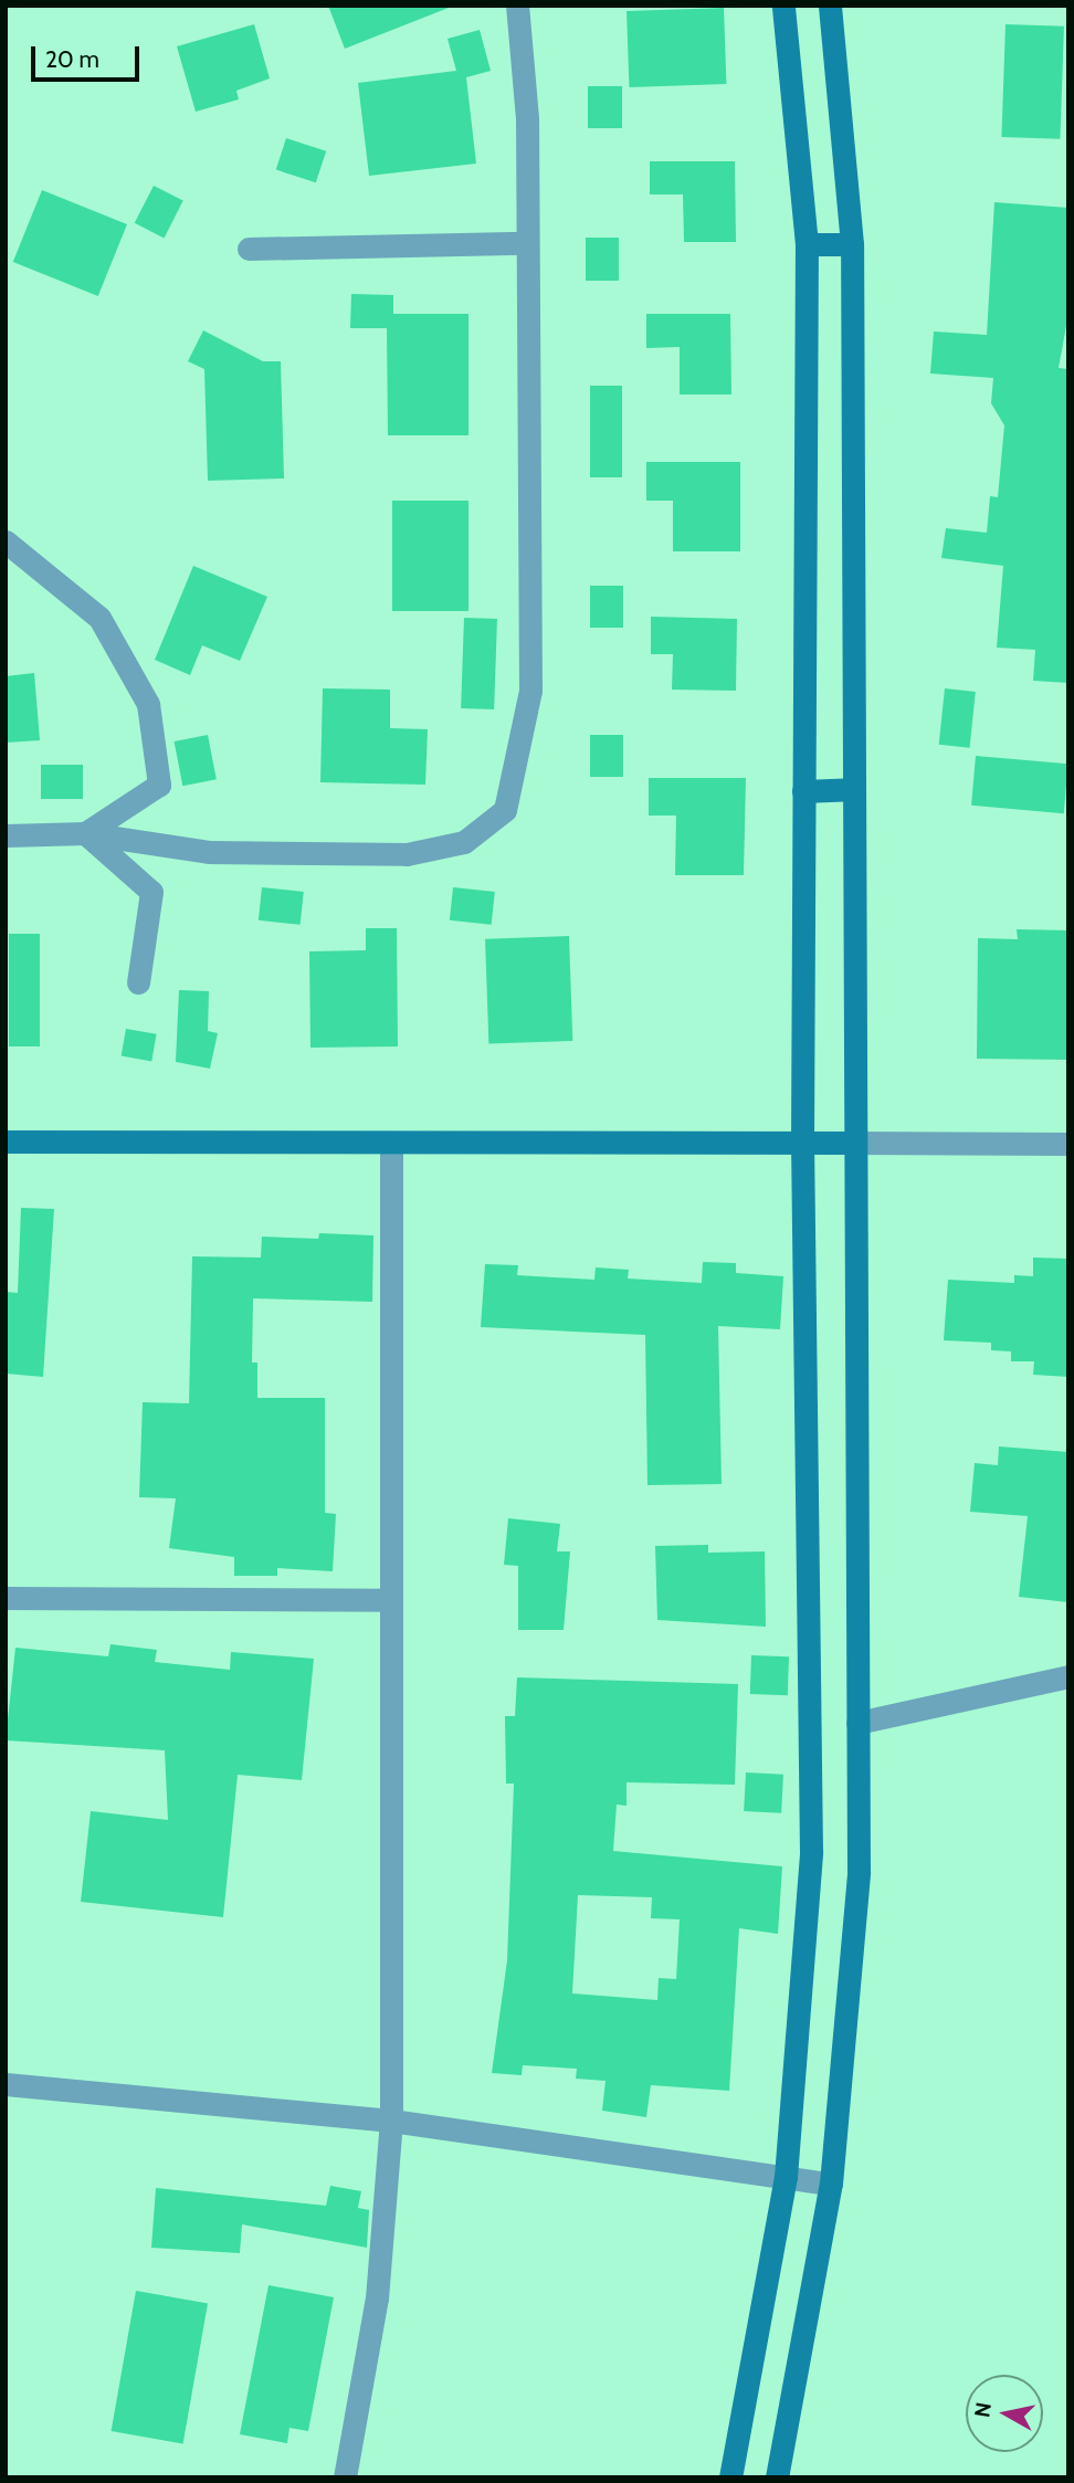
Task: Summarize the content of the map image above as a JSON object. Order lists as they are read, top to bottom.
{
  "scale_bar": "20 m",
  "north": "left"
}
